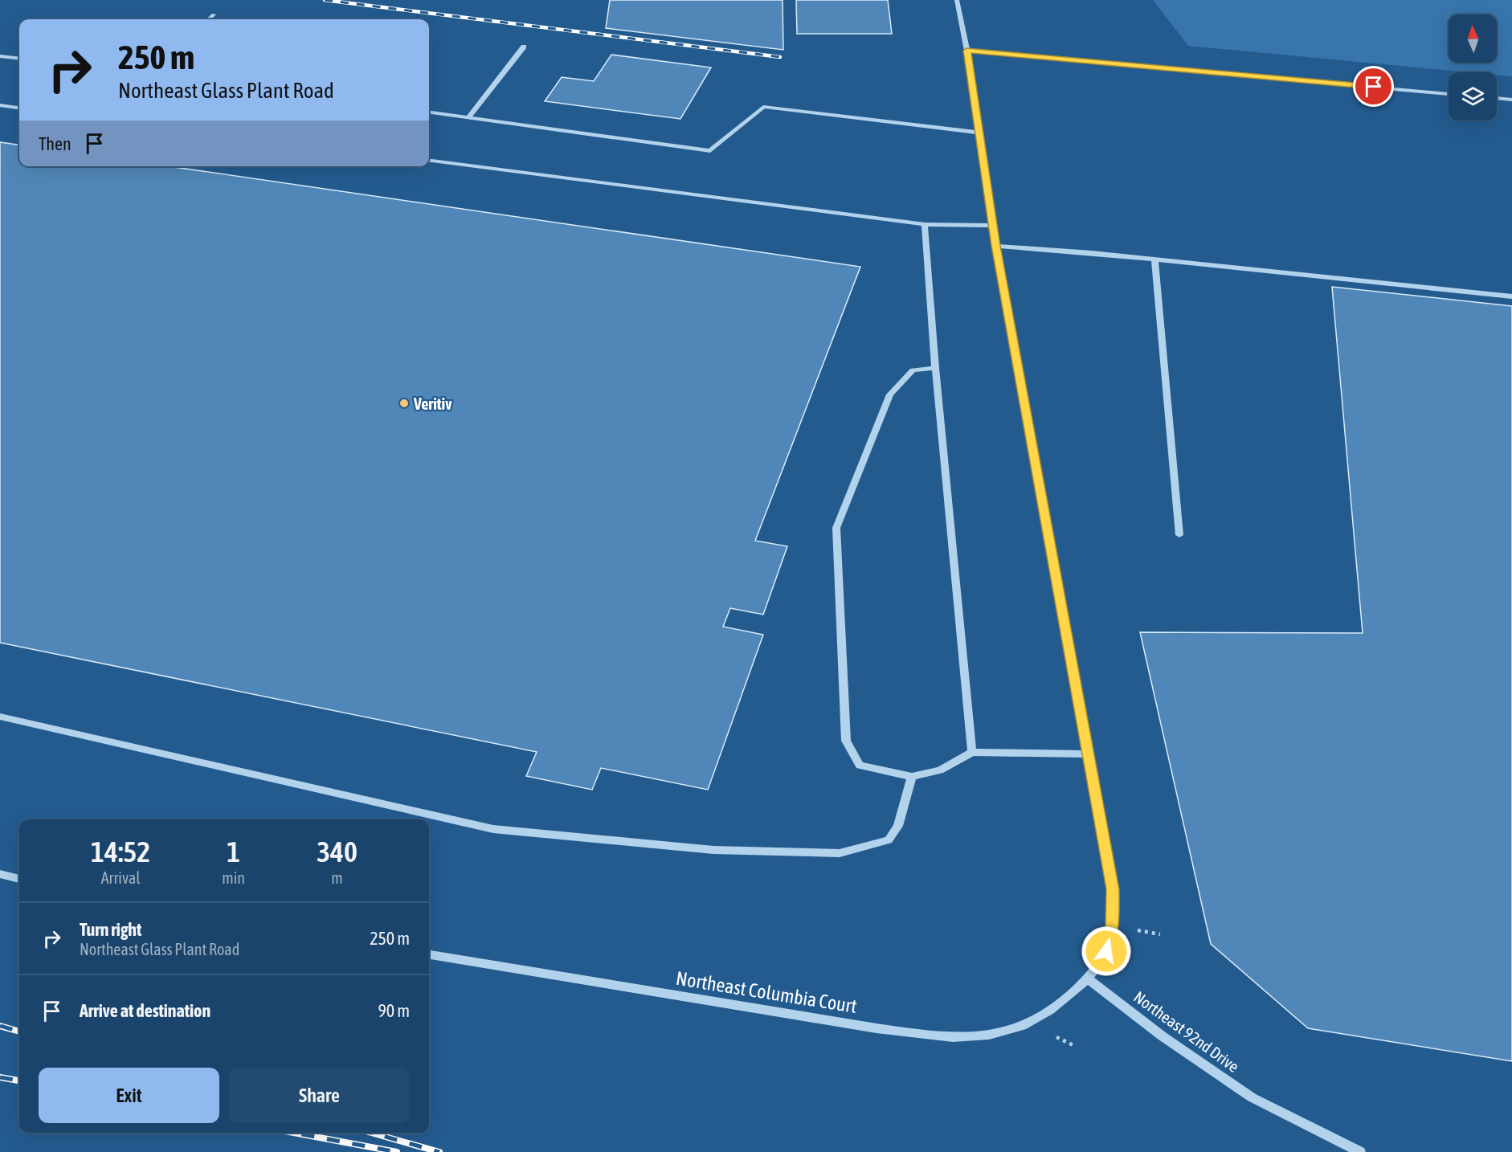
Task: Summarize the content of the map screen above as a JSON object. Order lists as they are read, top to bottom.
{
  "streets": {
    "street": ["Northeast Columbia Court", "Northeast 92nd Drive"]
  },
  "crossings": [
    ["Northeast Columbia Court", "Northeast 92nd Drive"]
  ],
  "places": ["Veritiv"],
  "north": "top",
  "page": {
    "turn": ["250 m", "Northeast Glass Plant Road"],
    "then": "Then",
    "eta": [
      "14:52",
      "Arrival",
      "1",
      "min",
      "340",
      "m"
    ],
    "list": [
      {
        "name": "Turn right",
        "note": "Northeast Glass Plant Road",
        "value": "250 m"
      },
      {
        "name": "Arrive at destination",
        "value": "90 m"
      }
    ],
    "buttons": ["Exit", "Share"]
  }
}
